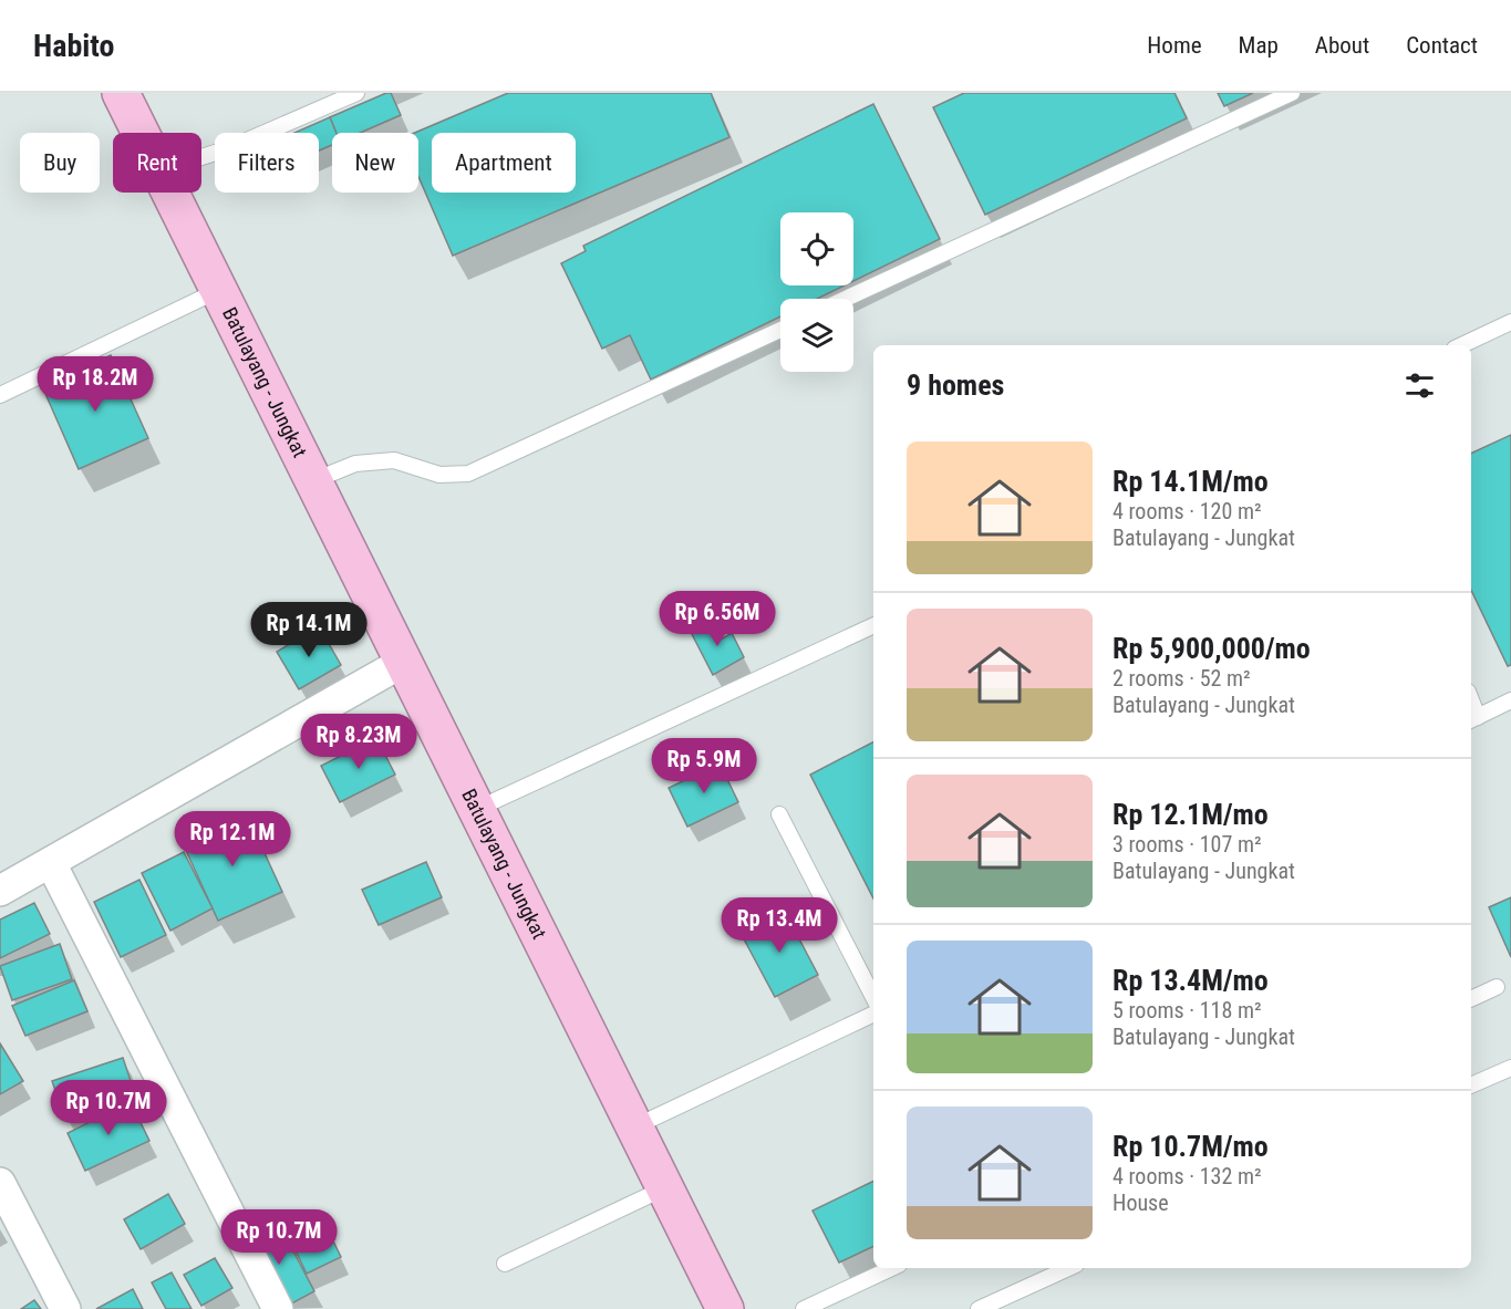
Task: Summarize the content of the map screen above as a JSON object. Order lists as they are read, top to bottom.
{
  "streets": {
    "highway": ["Batulayang - Jungkat"]
  },
  "page": {
    "header": "Habito",
    "nav": [
      "Home",
      "Map",
      "About",
      "Contact"
    ],
    "chip": [
      "Buy",
      "Rent",
      "Filters",
      "New",
      "Apartment"
    ],
    "heading": "9 homes",
    "price": [
      "Rp 18.2M",
      "Rp 6.56M",
      "Rp 14.1M",
      "Rp 8.23M",
      "Rp 5.9M",
      "Rp 12.1M",
      "Rp 13.4M",
      "Rp 10.7M",
      "Rp 10.7M"
    ],
    "list": [
      {
        "name": "Rp 14.1M/mo",
        "note": "4 rooms · 120 m² · Batulayang - Jungkat"
      },
      {
        "name": "Rp 5,900,000/mo",
        "note": "2 rooms · 52 m² · Batulayang - Jungkat"
      },
      {
        "name": "Rp 12.1M/mo",
        "note": "3 rooms · 107 m² · Batulayang - Jungkat"
      },
      {
        "name": "Rp 13.4M/mo",
        "note": "5 rooms · 118 m² · Batulayang - Jungkat"
      },
      {
        "name": "Rp 10.7M/mo",
        "note": "4 rooms · 132 m² · House"
      }
    ]
  }
}
